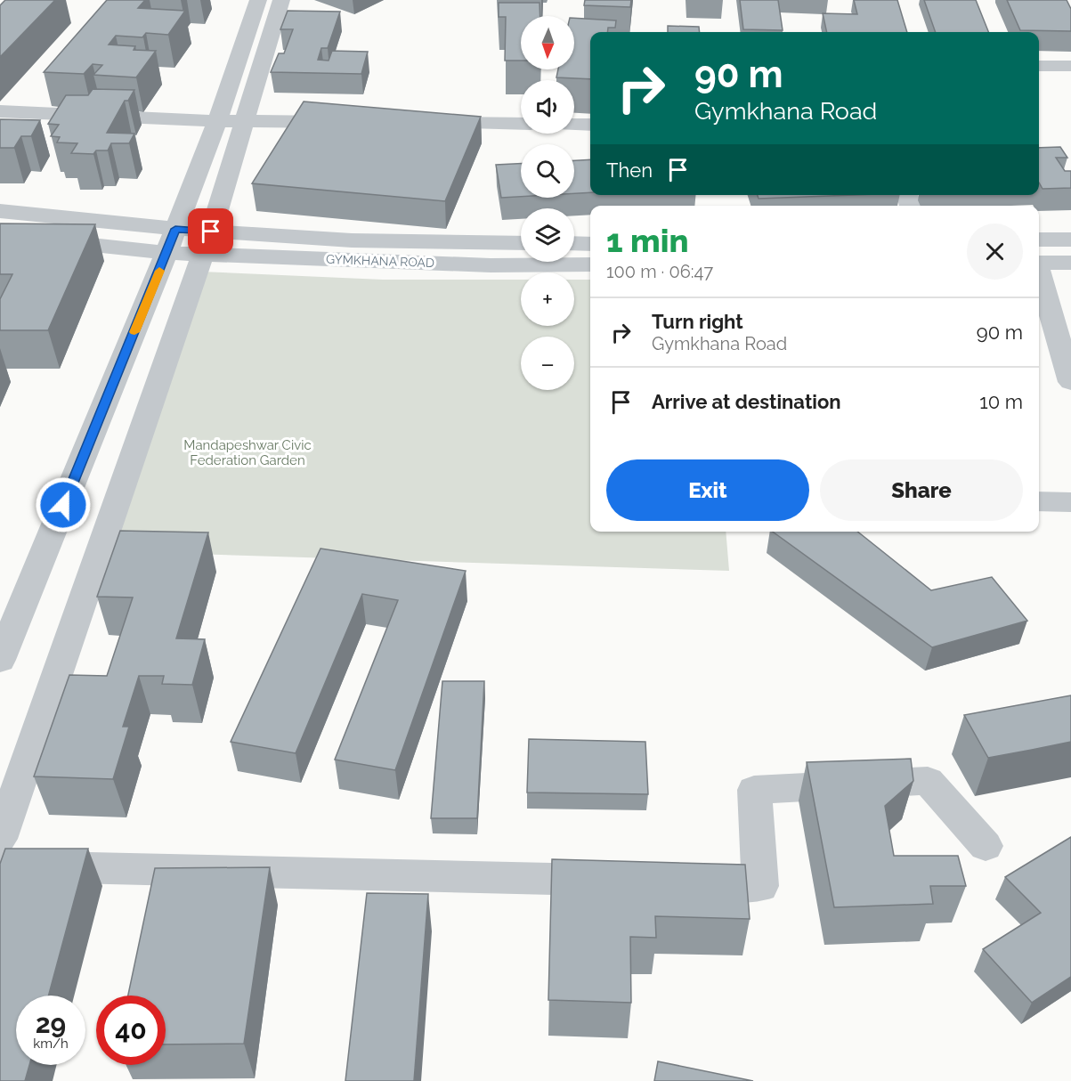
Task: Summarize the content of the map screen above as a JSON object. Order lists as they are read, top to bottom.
{
  "streets": {
    "street": ["GYMKHANA ROAD"]
  },
  "parks": ["Mandapeshwar Civic Federation Garden"],
  "north": "bottom",
  "page": {
    "map_buttons": ["+", "−"],
    "turn": ["90 m", "Gymkhana Road"],
    "then": "Then",
    "heading": ["1 min", "100 m · 06:47"],
    "list": [
      {
        "name": "Turn right",
        "note": "Gymkhana Road",
        "value": "90 m"
      },
      {
        "name": "Arrive at destination",
        "value": "10 m"
      }
    ],
    "buttons": ["Exit", "Share"],
    "speed": "29 km/h",
    "limit": "40"
  }
}
